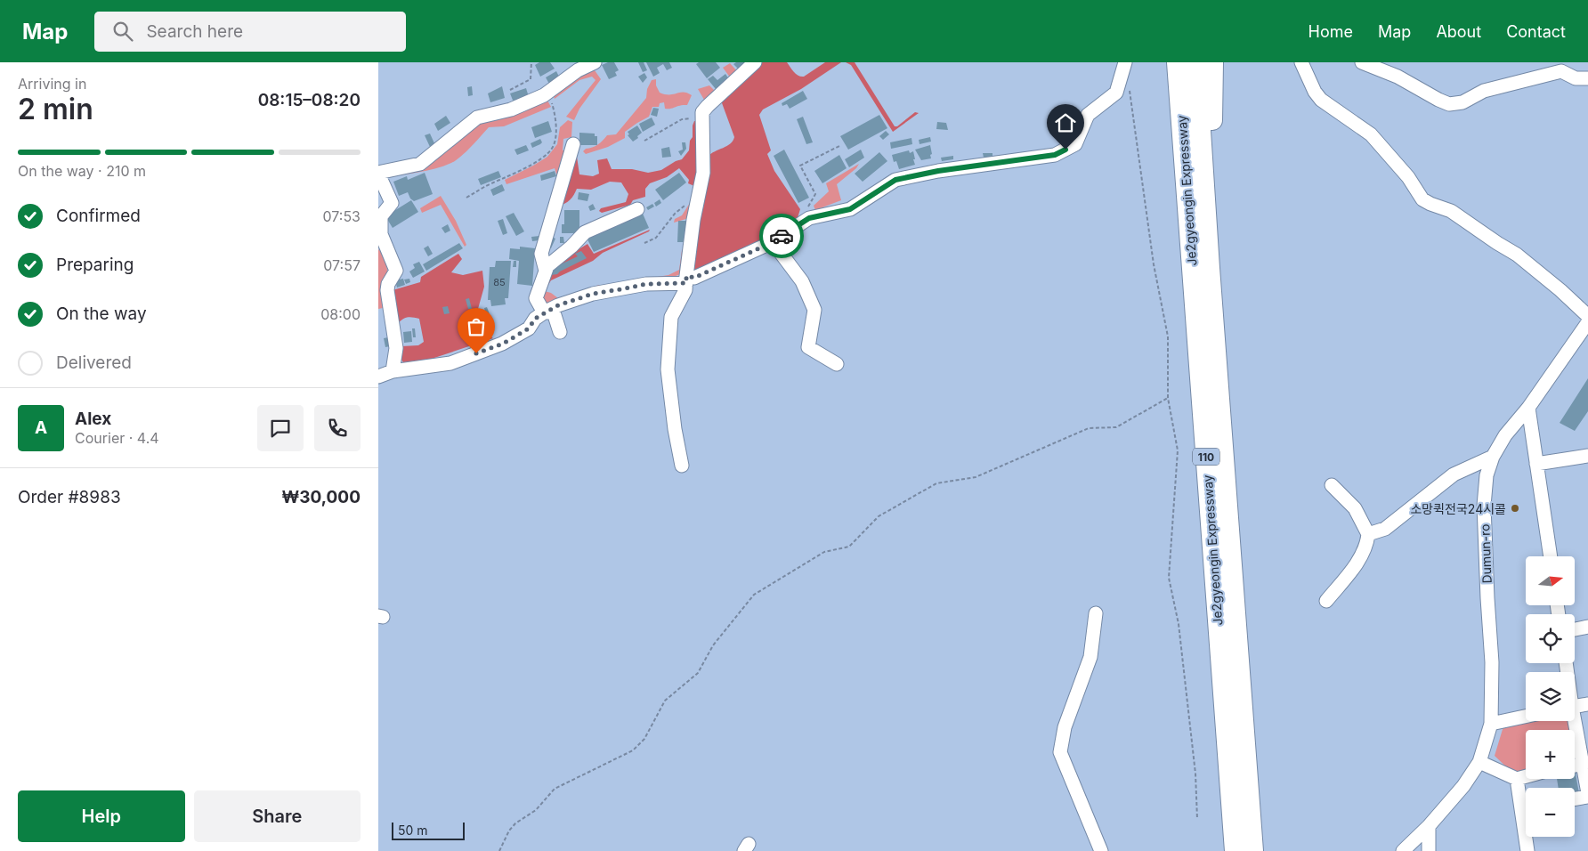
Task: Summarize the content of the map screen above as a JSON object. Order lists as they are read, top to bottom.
{
  "streets": {
    "highway": ["Je2gyeongin Expressway", "110"],
    "street": ["Dumun-ro"]
  },
  "places": ["소망퀵전국24시콜"],
  "house_numbers": ["85"],
  "scale_bar": "50 m",
  "north": "right",
  "page": {
    "header": "Map",
    "search": "Search here",
    "nav": [
      "Home",
      "Map",
      "About",
      "Contact"
    ],
    "heading": ["2 min", "Arriving in", "08:15–08:20"],
    "panel": [
      "Alex",
      "Courier · 4.4",
      "Order #8983",
      "₩30,000"
    ],
    "bar": "On the way · 210 m",
    "list": [
      ["Confirmed", "07:53"],
      ["Preparing", "07:57"],
      ["On the way", "08:00"],
      "Delivered"
    ],
    "round": "A",
    "map_buttons": ["+", "−"],
    "buttons": ["Help", "Share"],
    "scale": "50 m"
  }
}
